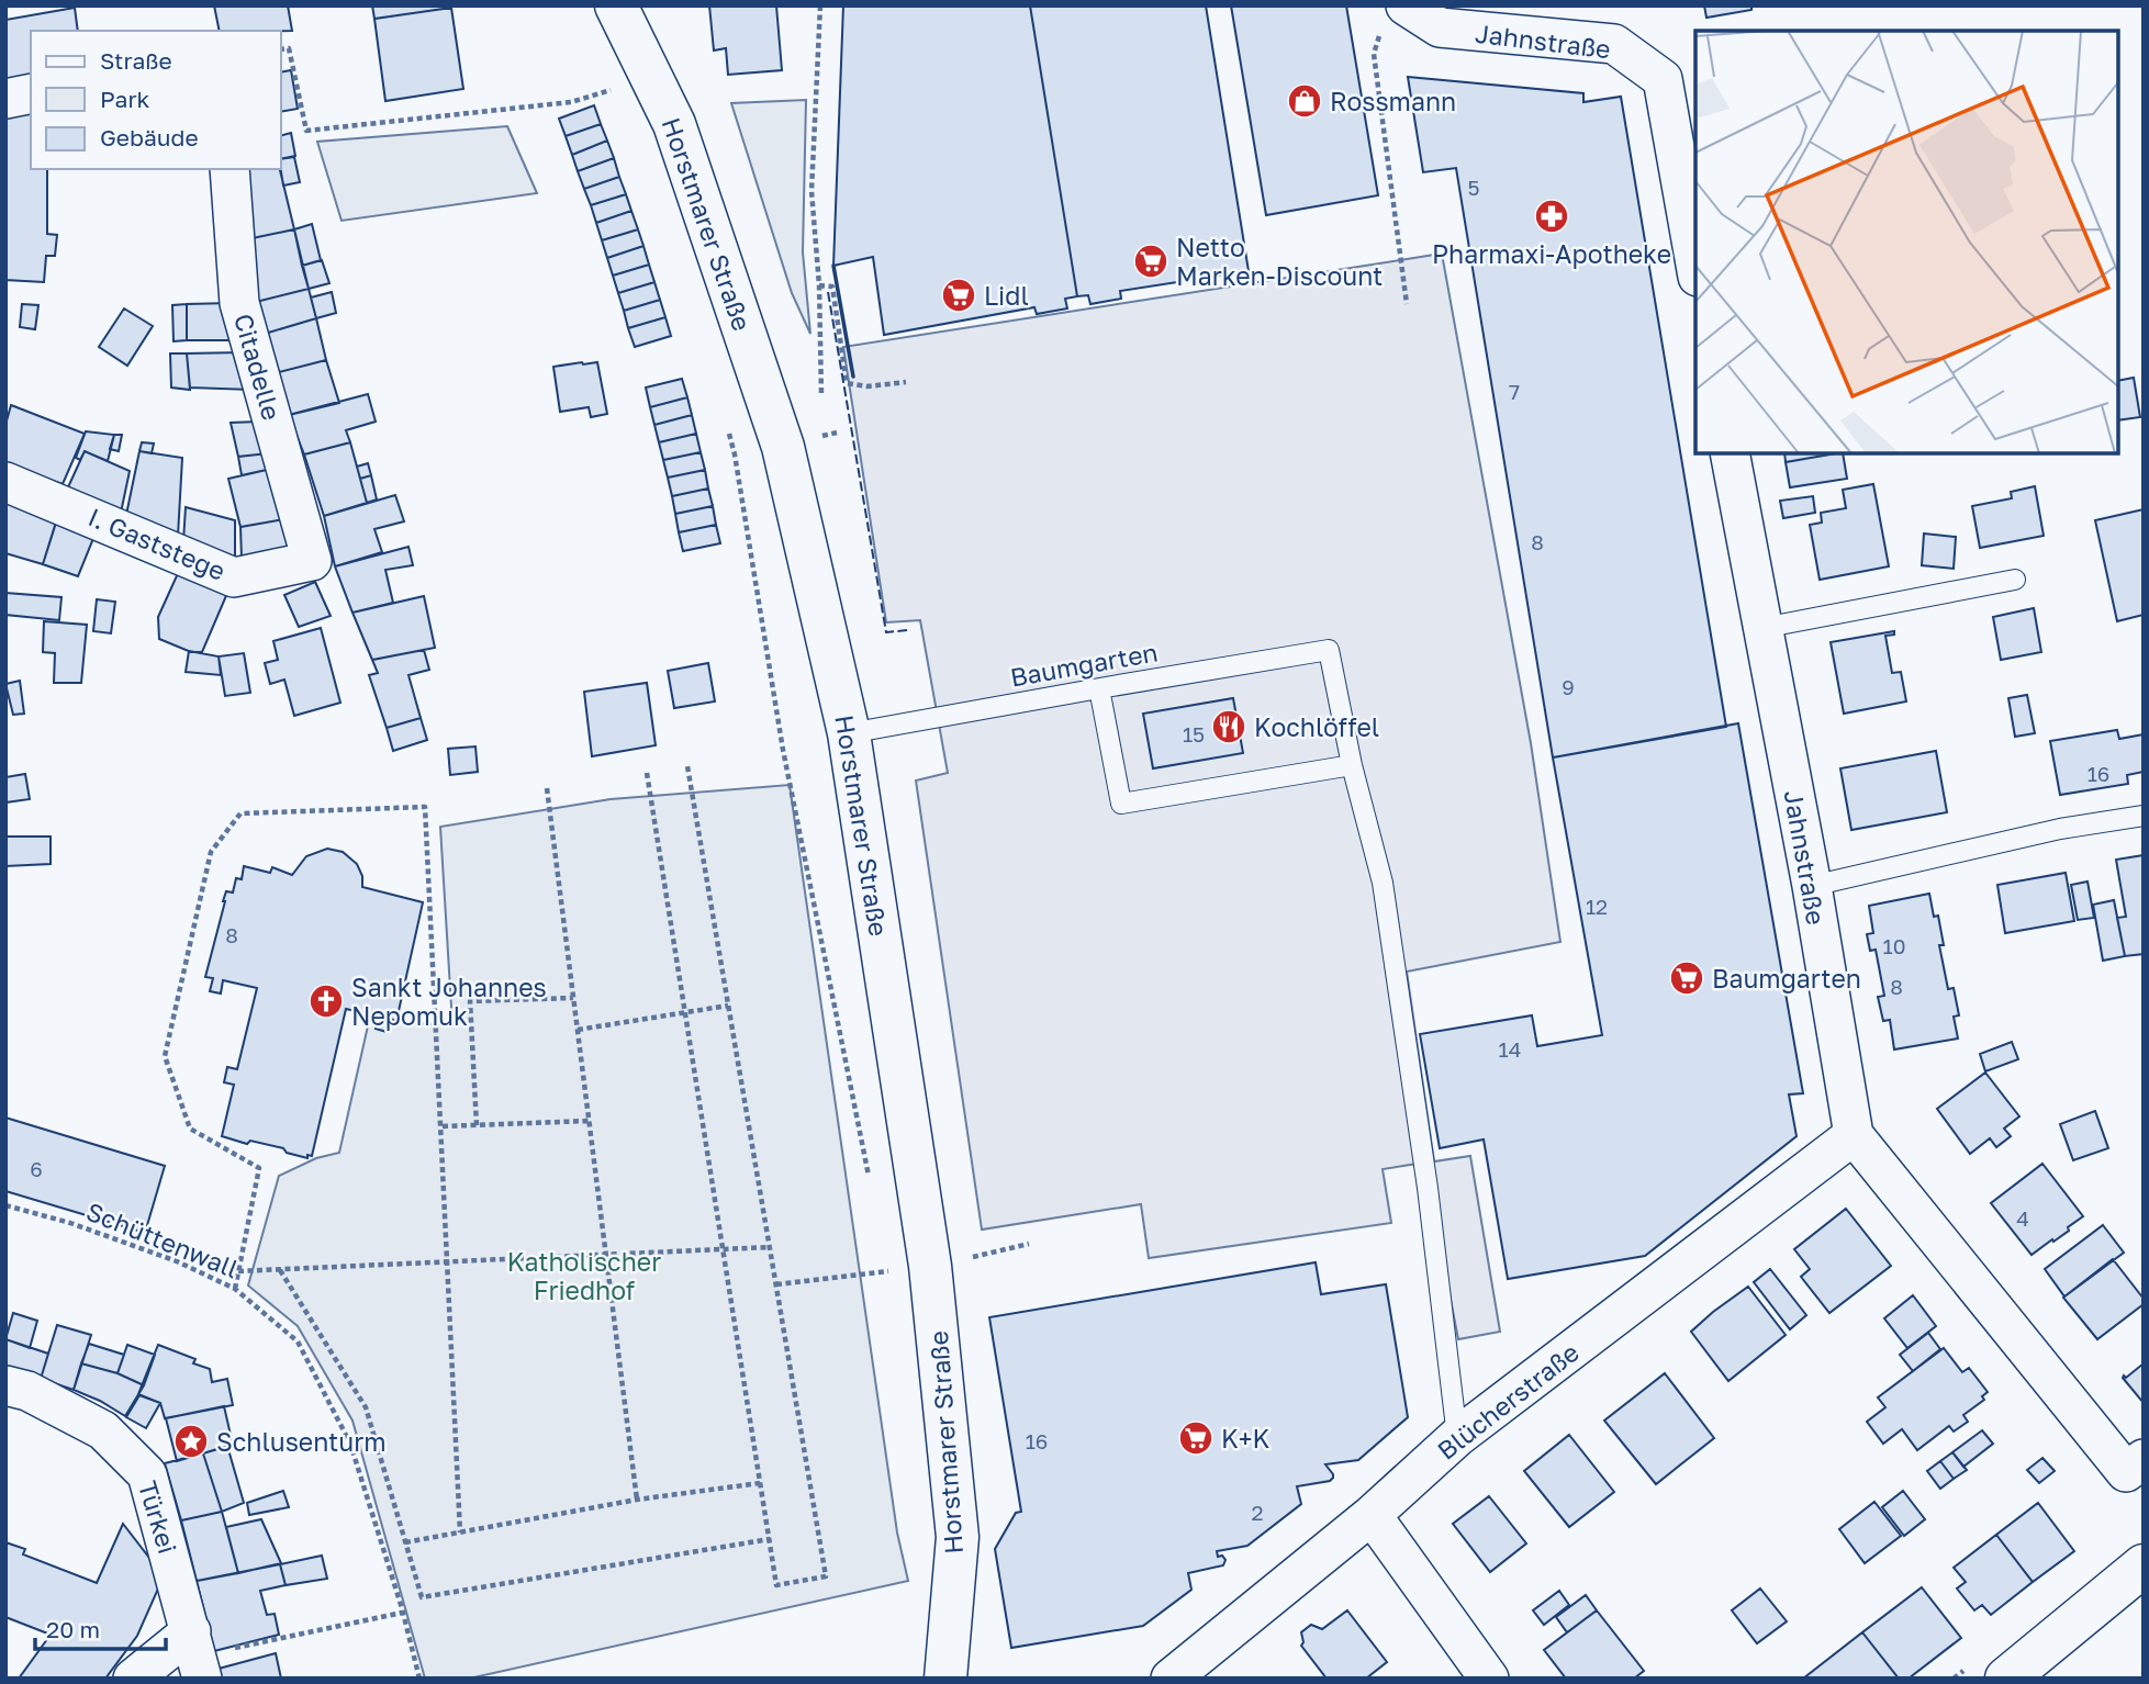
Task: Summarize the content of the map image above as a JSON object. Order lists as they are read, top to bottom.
{
  "streets": {
    "main road": ["Horstmarer Straße"],
    "street": [
      "Jahnstraße",
      "Citadelle",
      "I. Gaststege",
      "Blücherstraße",
      "Türkei"
    ],
    "lane": ["Baumgarten"],
    "path": ["Schüttenwall"]
  },
  "crossings": [
    ["Jahnstraße", "Blücherstraße"],
    ["Horstmarer Straße", "Baumgarten"],
    ["Citadelle", "I. Gaststege"]
  ],
  "parks": ["Katholischer Friedhof"],
  "places": {
    "shop": ["Rossmann"],
    "pharmacy": ["Pharmaxi-Apotheke"],
    "supermarket": [
      "Netto Marken-Discount",
      "Lidl",
      "Baumgarten",
      "K+K"
    ],
    "restaurant": ["Kochlöffel"],
    "church": ["Sankt Johannes Nepomuk"],
    "place": ["Schlusenturm"]
  },
  "house_numbers": [
    "5",
    "7",
    "8",
    "9",
    "15",
    "16",
    "12",
    "8",
    "10",
    "8",
    "14",
    "6",
    "4",
    "16",
    "2"
  ],
  "legend": ["Straße", "Park", "Gebäude"],
  "scale_bar": "20 m"
}
